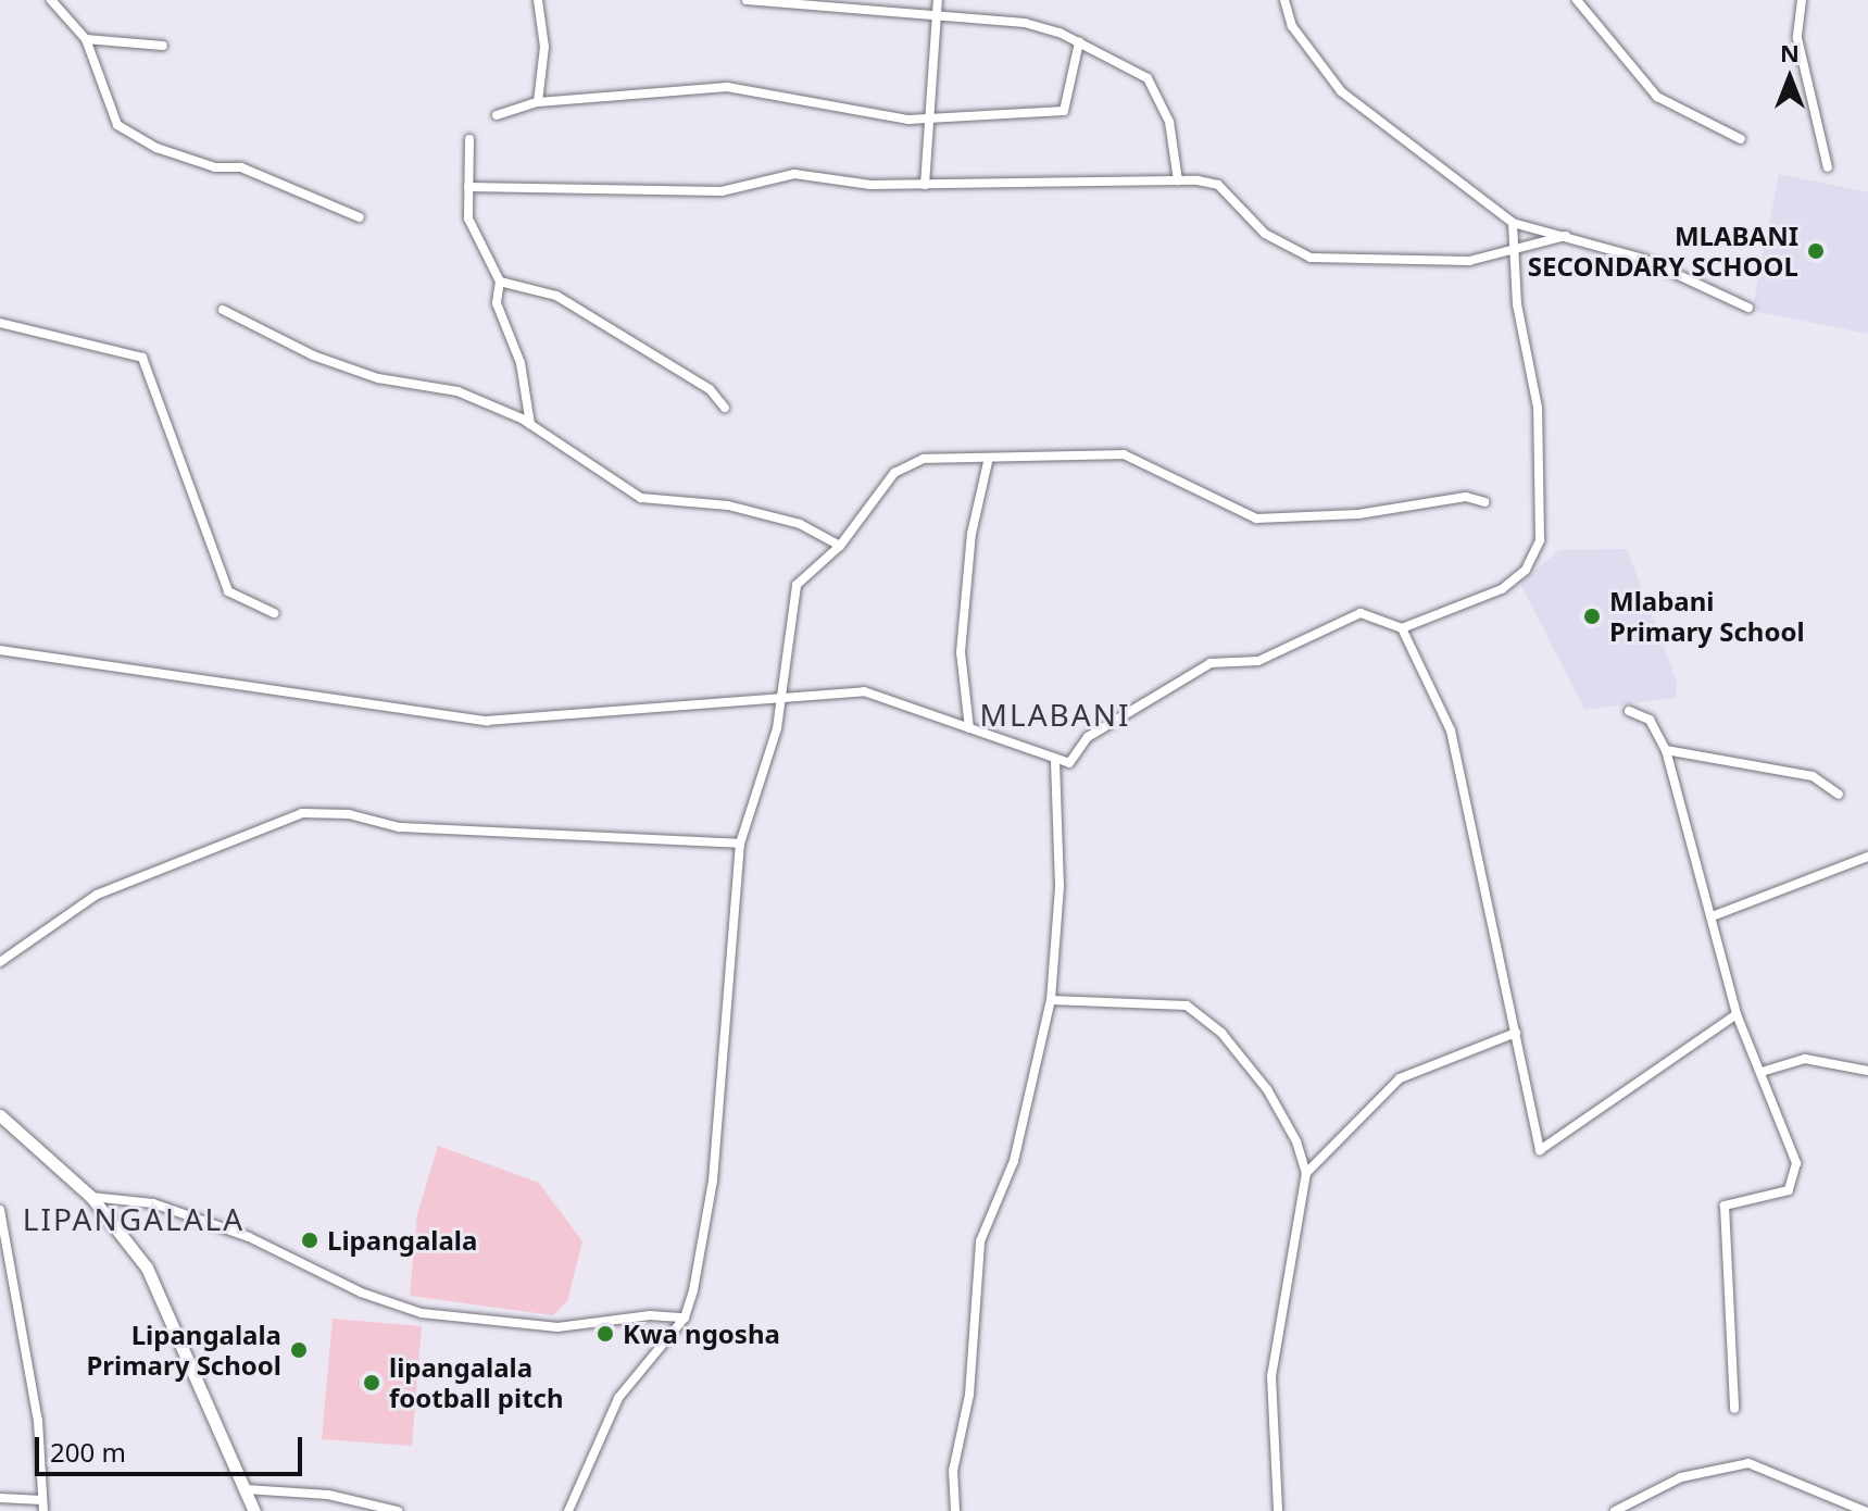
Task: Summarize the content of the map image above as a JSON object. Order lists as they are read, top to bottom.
{
  "districts": ["MLABANI", "LIPANGALALA"],
  "places": [
    "MLABANI SECONDARY SCHOOL",
    "Mlabani Primary School",
    "Lipangalala",
    "Kwa ngosha",
    "Lipangalala Primary School",
    "lipangalala football pitch"
  ],
  "scale_bar": "200 m",
  "north": "top"
}
